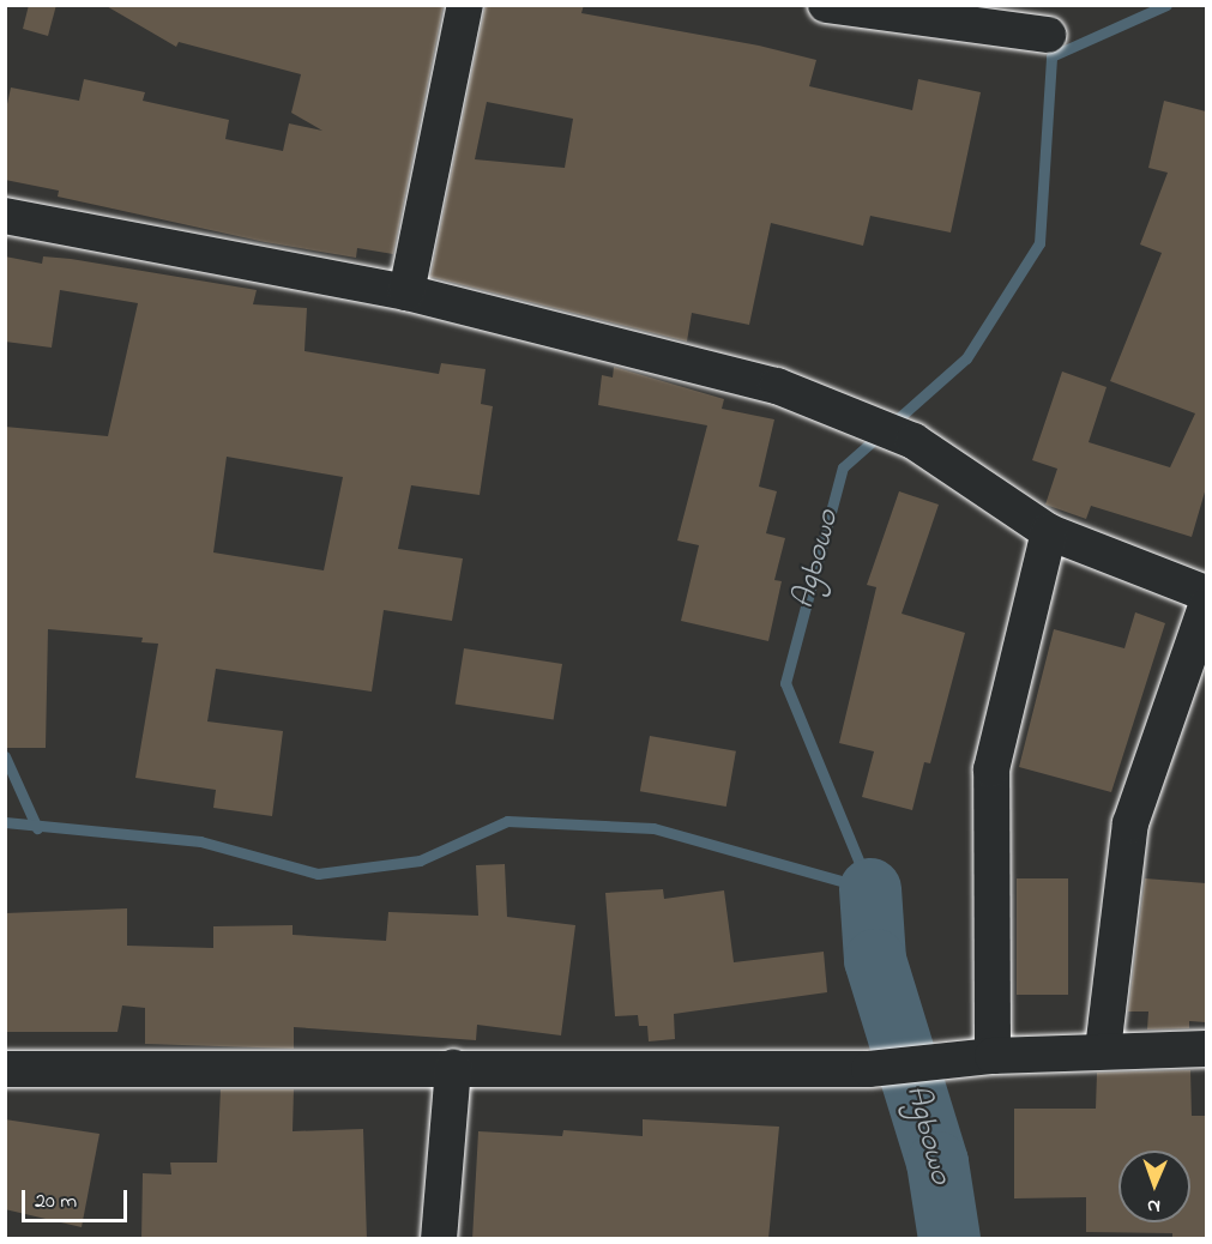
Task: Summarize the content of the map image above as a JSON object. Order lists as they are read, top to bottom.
{
  "water": ["Agbowo"],
  "scale_bar": "20 m",
  "north": "bottom"
}
